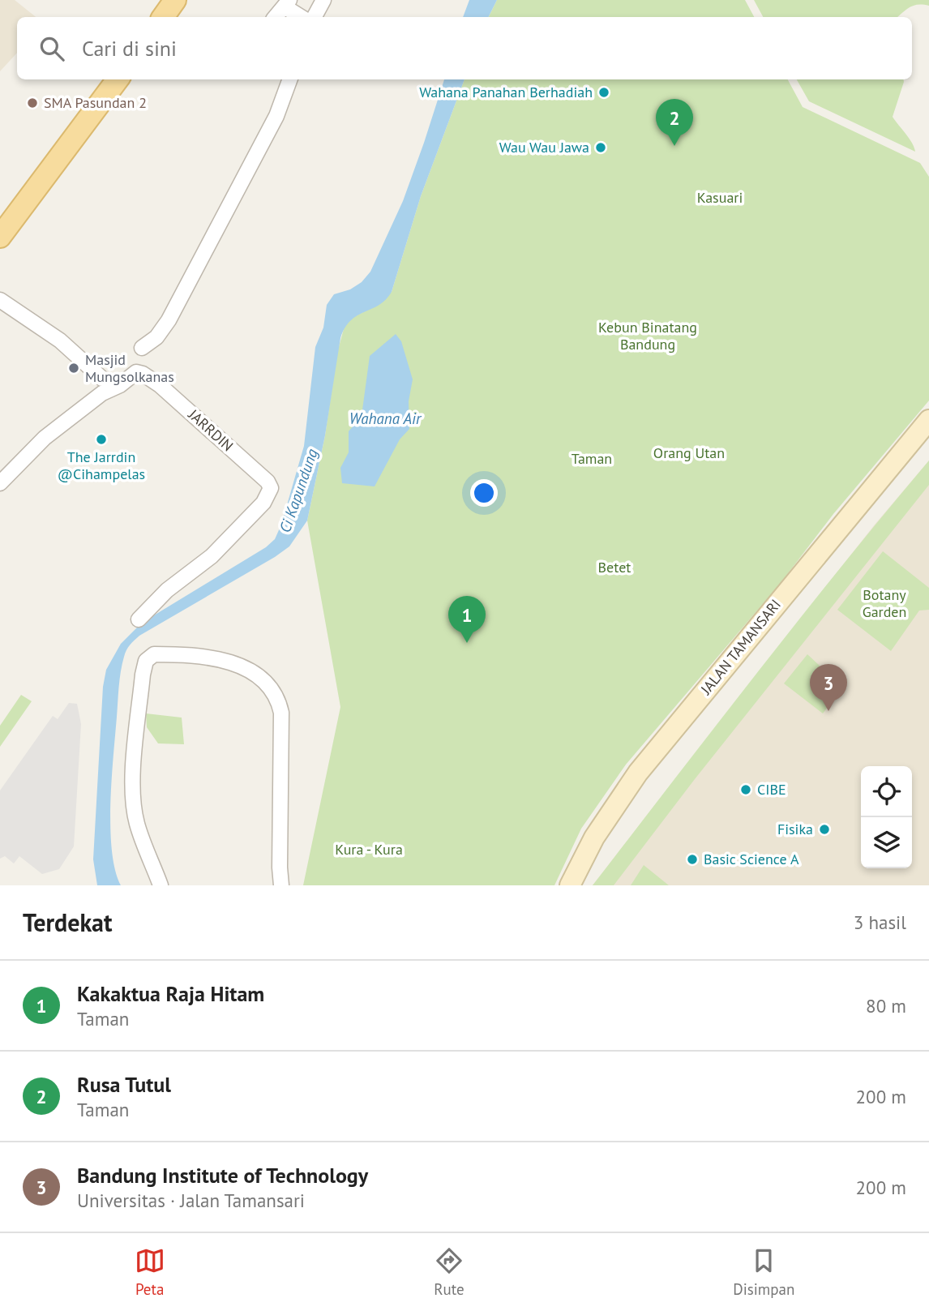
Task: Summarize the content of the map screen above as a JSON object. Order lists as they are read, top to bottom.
{
  "streets": {
    "main road": ["JALAN TAMANSARI"],
    "street": ["JARRDIN"]
  },
  "water": ["Wahana Air", "Ci Kapundung"],
  "parks": [
    "Kasuari",
    "Kebun Binatang Bandung",
    "Orang Utan",
    "Taman",
    "Betet",
    "Botany Garden",
    "Kura - Kura"
  ],
  "places": [
    "Wahana Panahan Berhadiah",
    "SMA Pasundan 2",
    "Wau Wau Jawa",
    "Masjid Mungsolkanas",
    "The Jarrdin @Cihampelas",
    "CIBE",
    "Fisika",
    "Basic Science A"
  ],
  "page": {
    "search": "Cari di sini",
    "pins": ["2", "1", "3"],
    "heading": ["Terdekat", "3 hasil"],
    "list": [
      {
        "mark": "1",
        "name": "Kakaktua Raja Hitam",
        "note": "Taman",
        "value": "80 m"
      },
      {
        "mark": "2",
        "name": "Rusa Tutul",
        "note": "Taman",
        "value": "200 m"
      },
      {
        "mark": "3",
        "name": "Bandung Institute of Technology",
        "note": "Universitas · Jalan Tamansari",
        "value": "200 m"
      }
    ],
    "nav": ["Peta", "Rute", "Disimpan"]
  }
}
